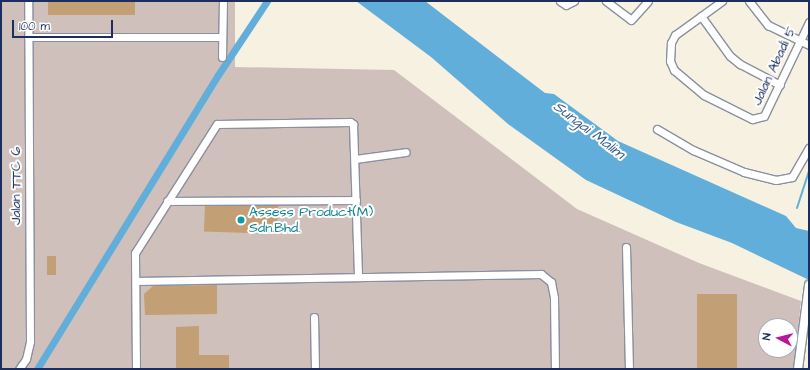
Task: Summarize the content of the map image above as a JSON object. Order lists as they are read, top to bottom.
{
  "streets": {
    "street": ["Jalan Abadi 5", "Jalan TTC 6"]
  },
  "water": ["Sungai Malim"],
  "places": ["Assess Product(M) Sdn.Bhd."],
  "scale_bar": "100 m",
  "north": "left"
}
